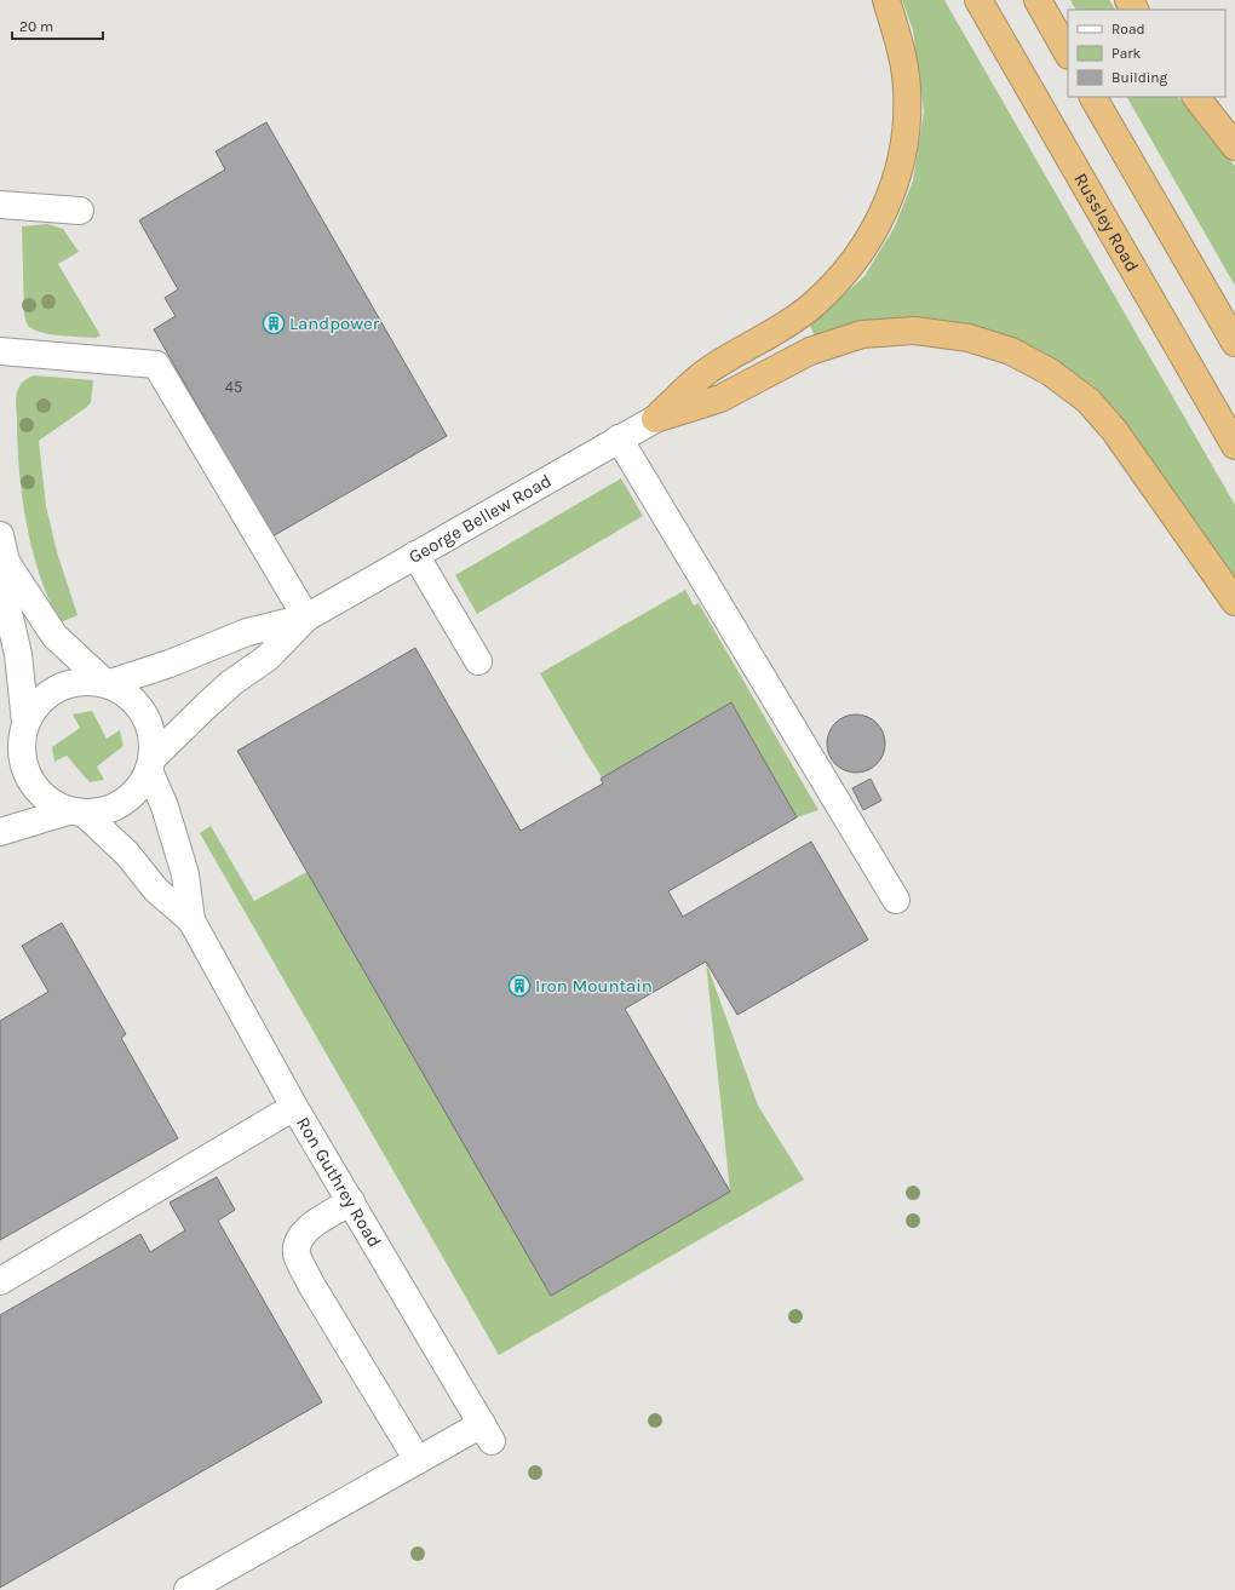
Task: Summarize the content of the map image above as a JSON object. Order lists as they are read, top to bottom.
{
  "streets": {
    "highway": ["Russley Road"],
    "street": ["George Bellew Road", "Ron Guthrey Road"]
  },
  "crossings": [
    ["George Bellew Road", "Ron Guthrey Road"]
  ],
  "places": {
    "building": ["Landpower", "Iron Mountain"]
  },
  "house_numbers": ["45"],
  "legend": ["Road", "Park", "Building"],
  "scale_bar": "20 m"
}
